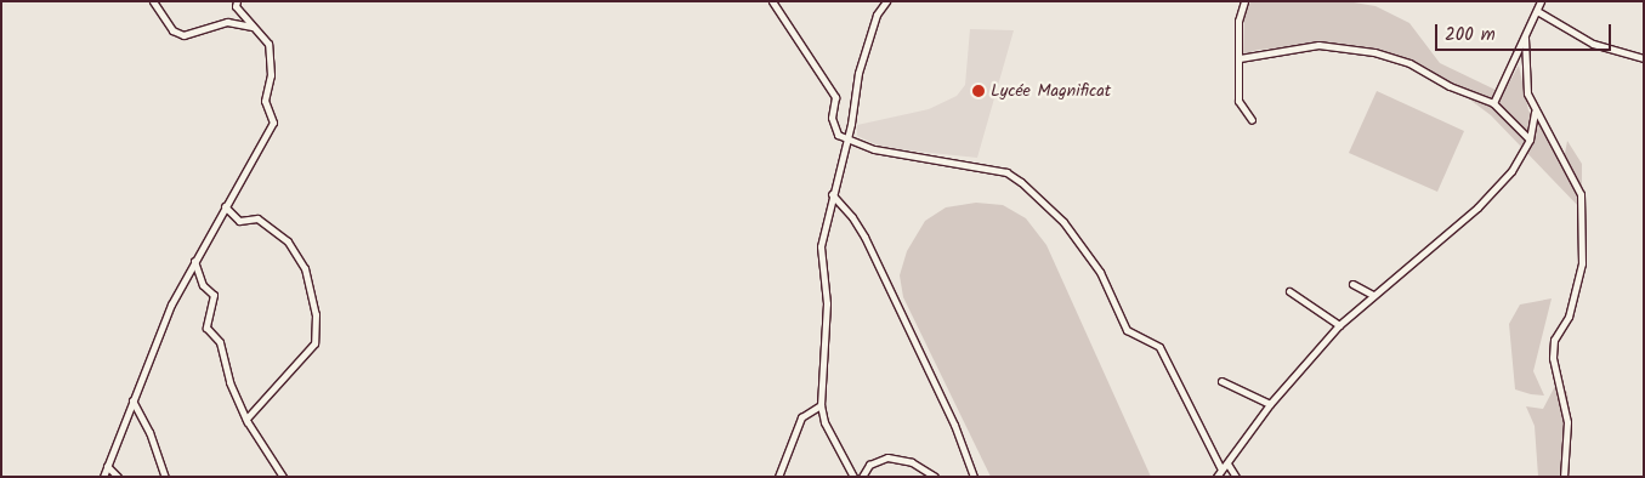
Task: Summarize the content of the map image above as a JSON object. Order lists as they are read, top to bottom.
{
  "places": ["Lycée Magnificat"],
  "scale_bar": "200 m"
}
